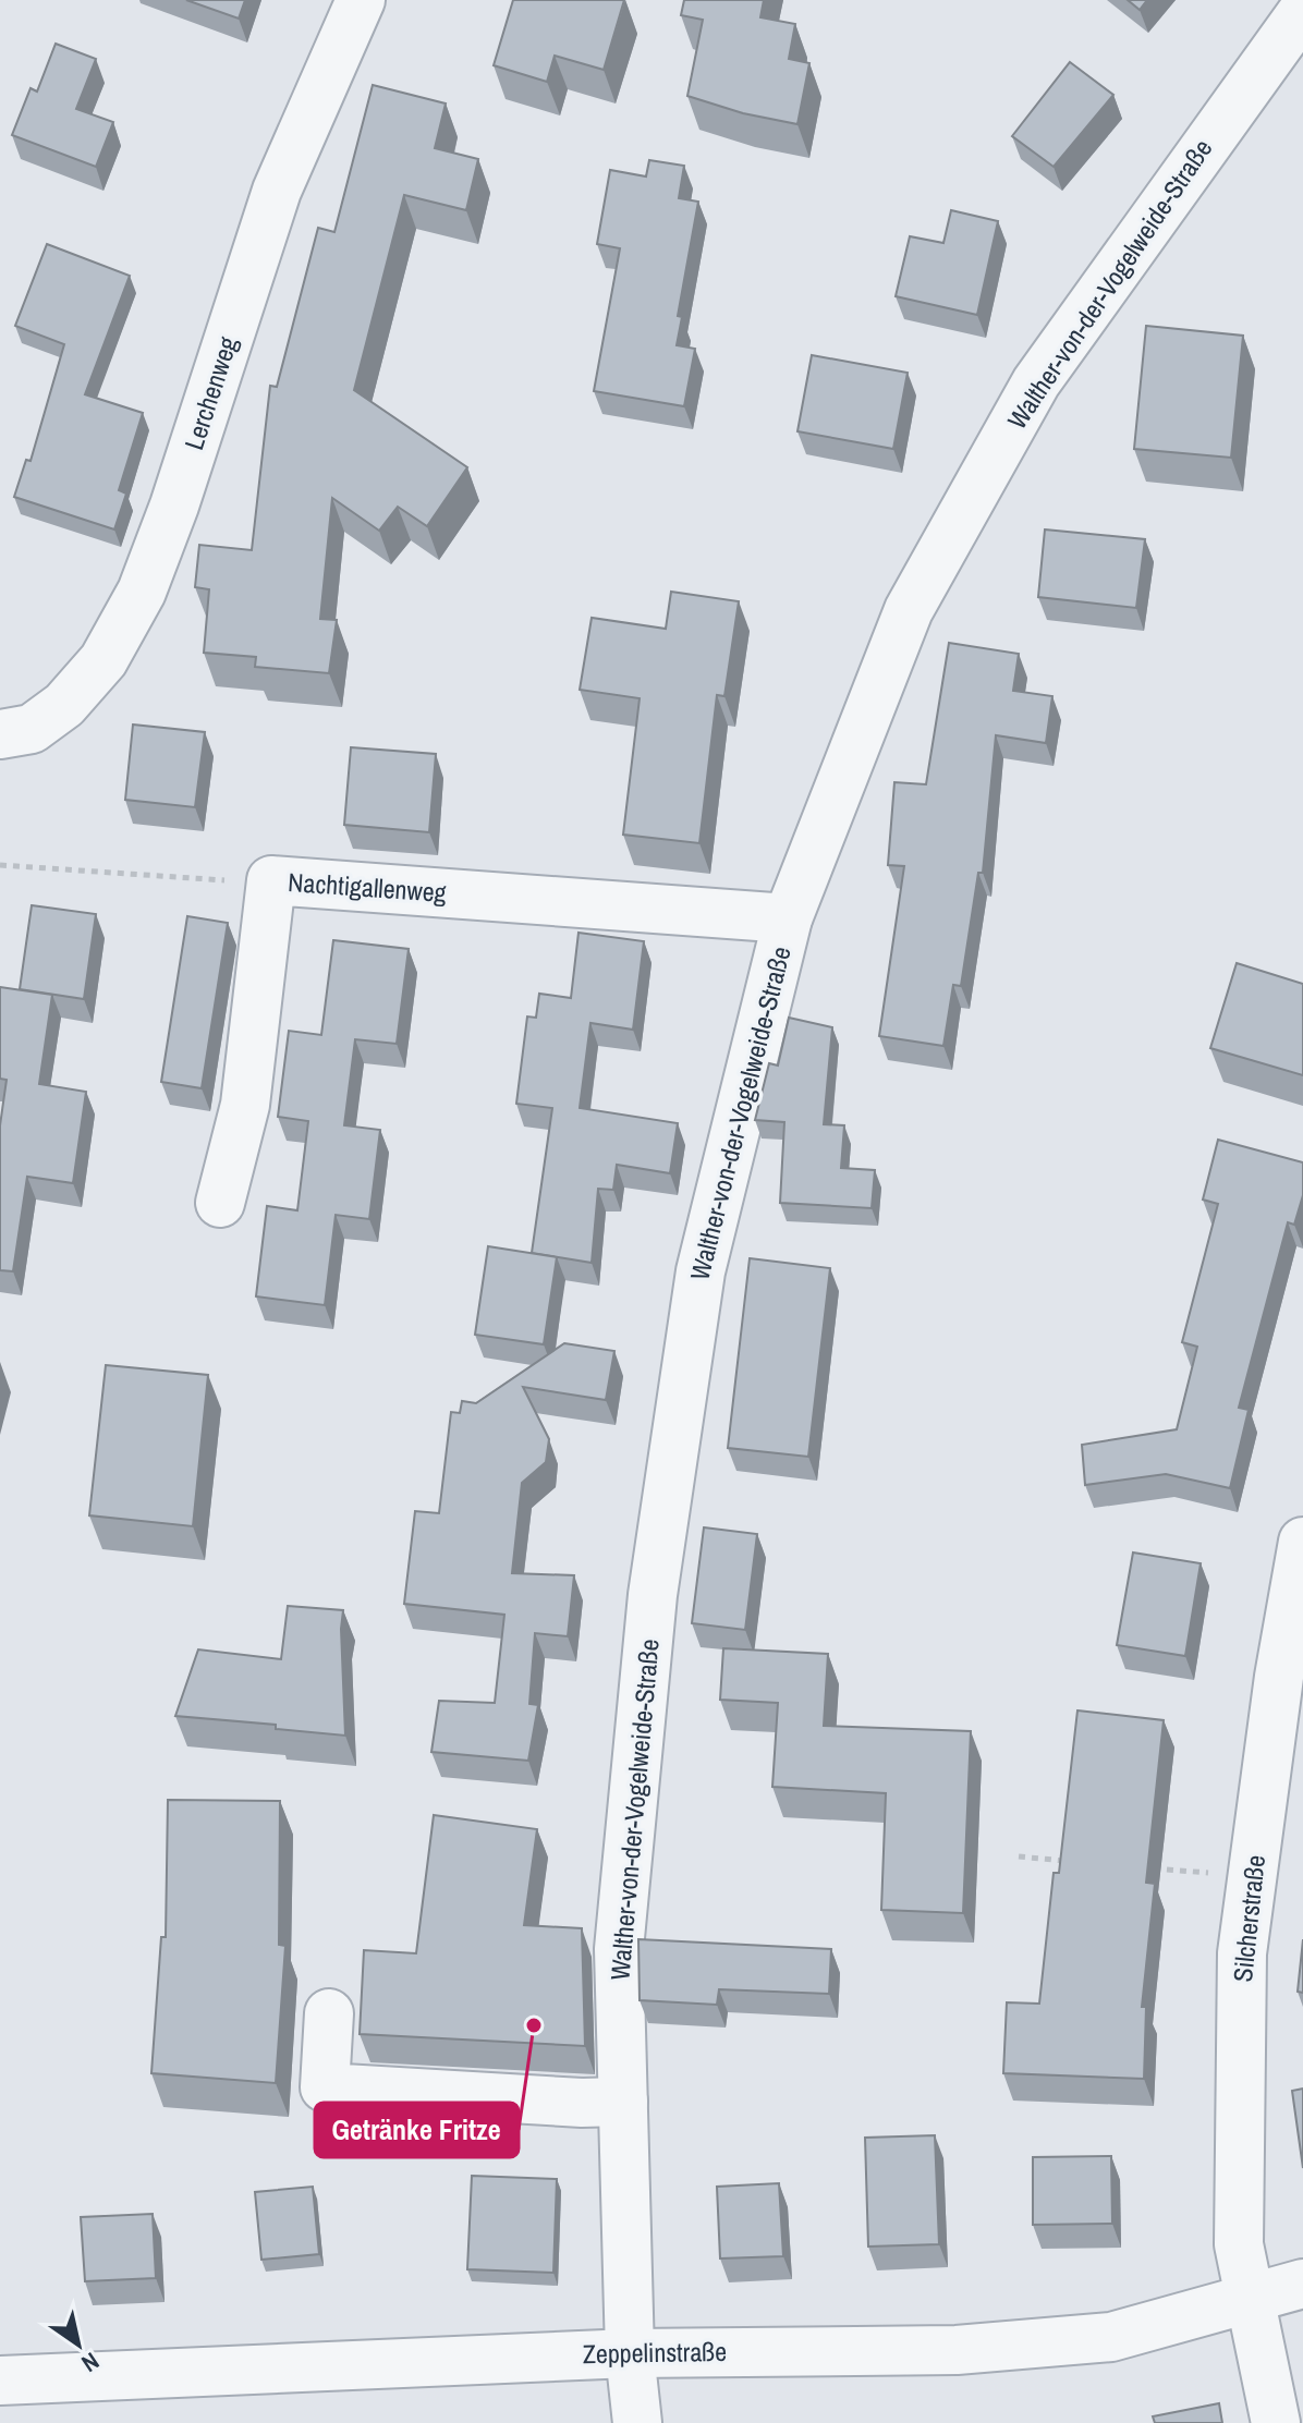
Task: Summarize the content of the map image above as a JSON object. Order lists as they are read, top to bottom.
{
  "streets": {
    "street": [
      "Walther-von-der-Vogelweide-Straße",
      "Lerchenweg",
      "Nachtigallenweg",
      "Silcherstraße",
      "Zeppelinstraße"
    ]
  },
  "crossings": [
    ["Walther-von-der-Vogelweide-Straße", "Nachtigallenweg"],
    ["Walther-von-der-Vogelweide-Straße", "Zeppelinstraße"],
    ["Silcherstraße", "Zeppelinstraße"]
  ],
  "places": ["Getränke Fritze"],
  "north": "bottom right"
}
